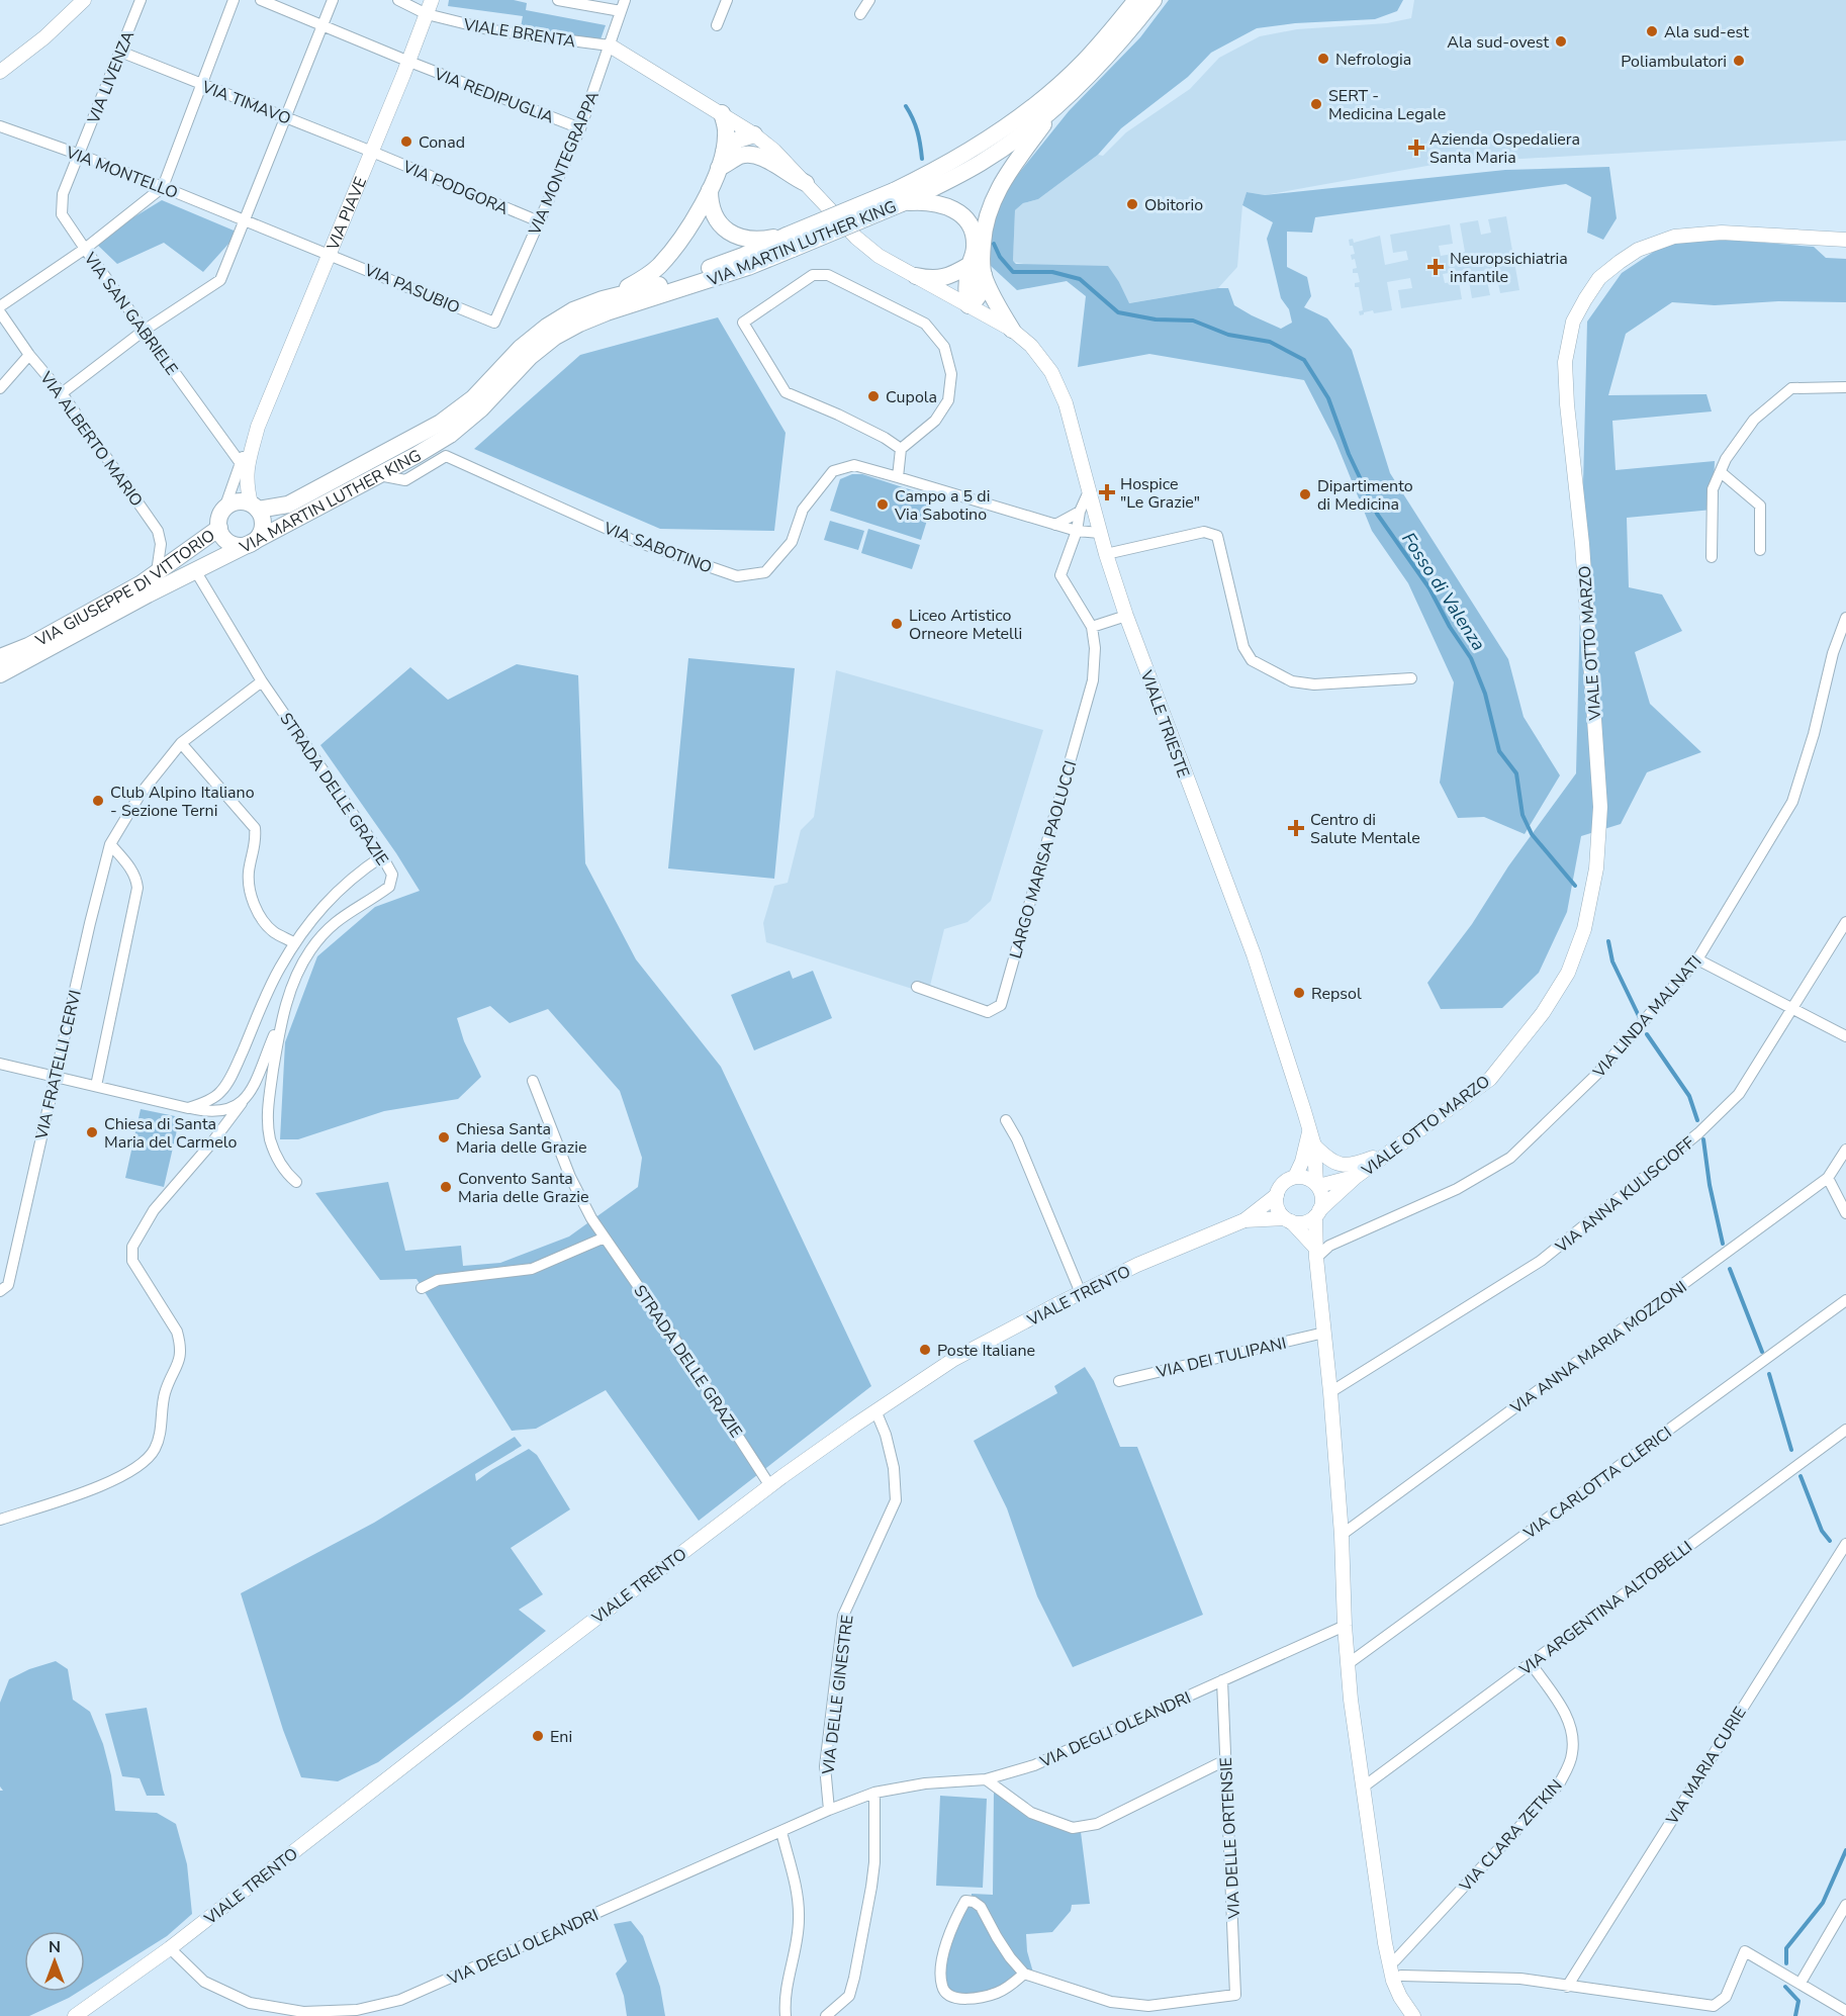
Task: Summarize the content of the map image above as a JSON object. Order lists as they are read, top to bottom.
{
  "streets": {
    "main road": ["VIA PIAVE", "VIA MARTIN LUTHER KING", "VIA GIUSEPPE DI VITTORIO"],
    "street": [
      "VIALE BRENTA",
      "VIA LIVENZA",
      "VIA REDIPUGLIA",
      "VIA TIMAVO",
      "VIA MONTEGRAPPA",
      "VIA MONTELLO",
      "VIA PODGORA",
      "VIA PASUBIO",
      "VIA SAN GABRIELE",
      "VIA ALBERTO MARIO",
      "VIA SABOTINO",
      "VIALE OTTO MARZO",
      "VIALE TRIESTE",
      "STRADA DELLE GRAZIE",
      "LARGO MARISA PAOLUCCI",
      "VIA LINDA MALNATI",
      "VIA FRATELLI CERVI",
      "VIA ANNA KULISCIOFF",
      "VIALE TRENTO",
      "VIA ANNA MARIA MOZZONI",
      "VIA DEI TULIPANI",
      "VIA CARLOTTA CLERICI",
      "VIA ARGENTINA ALTOBELLI",
      "VIA DELLE GINESTRE",
      "VIA DEGLI OLEANDRI",
      "VIA MARIA CURIE",
      "VIA CLARA ZETKIN",
      "VIA DELLE ORTENSIE"
    ]
  },
  "crossings": [
    ["VIALE BRENTA", "VIA MONTEGRAPPA"],
    ["VIALE BRENTA", "VIA PIAVE"],
    ["VIALE BRENTA", "VIALE TRIESTE"],
    ["VIA LIVENZA", "VIA TIMAVO"],
    ["VIA LIVENZA", "VIA MONTELLO"],
    ["VIA LIVENZA", "VIA SAN GABRIELE"],
    ["VIA REDIPUGLIA", "VIA MONTEGRAPPA"],
    ["VIA REDIPUGLIA", "VIA PIAVE"],
    ["VIA TIMAVO", "VIA PODGORA"],
    ["VIA TIMAVO", "VIA PIAVE"],
    ["VIA MONTEGRAPPA", "VIA PODGORA"],
    ["VIA MONTEGRAPPA", "VIA PASUBIO"],
    ["VIA MONTEGRAPPA", "VIALE TRIESTE"],
    ["VIA MONTELLO", "VIA PIAVE"],
    ["VIA MONTELLO", "VIA PASUBIO"],
    ["VIA MONTELLO", "VIA SAN GABRIELE"],
    ["VIA PODGORA", "VIA PIAVE"],
    ["VIA PIAVE", "VIA MARTIN LUTHER KING"],
    ["VIA PIAVE", "VIA PASUBIO"],
    ["VIA PIAVE", "VIA SAN GABRIELE"],
    ["VIA PIAVE", "VIA GIUSEPPE DI VITTORIO"],
    ["VIA MARTIN LUTHER KING", "VIA SABOTINO"],
    ["VIA MARTIN LUTHER KING", "VIA GIUSEPPE DI VITTORIO"],
    ["VIA ALBERTO MARIO", "VIA GIUSEPPE DI VITTORIO"],
    ["VIA GIUSEPPE DI VITTORIO", "STRADA DELLE GRAZIE"],
    ["VIALE OTTO MARZO", "VIALE TRIESTE"],
    ["VIALE OTTO MARZO", "VIALE TRENTO"],
    ["VIALE TRIESTE", "VIALE TRENTO"],
    ["STRADA DELLE GRAZIE", "VIA FRATELLI CERVI"],
    ["STRADA DELLE GRAZIE", "VIALE TRENTO"],
    ["VIALE TRENTO", "VIA DELLE GINESTRE"],
    ["VIALE TRENTO", "VIA DEGLI OLEANDRI"],
    ["VIA ARGENTINA ALTOBELLI", "VIA CLARA ZETKIN"],
    ["VIA DELLE GINESTRE", "VIA DEGLI OLEANDRI"],
    ["VIA DEGLI OLEANDRI", "VIA DELLE ORTENSIE"]
  ],
  "water": ["Fosso di Valenza"],
  "places": {
    "other": [
      "Ala sud-est",
      "Ala sud-ovest",
      "Nefrologia",
      "Poliambulatori",
      "SERT - Medicina Legale",
      "Conad",
      "Obitorio",
      "Cupola",
      "Dipartimento di Medicina",
      "Campo a 5 di Via Sabotino",
      "Liceo Artistico Orneore Metelli",
      "Club Alpino Italiano - Sezione Terni",
      "Repsol",
      "Chiesa di Santa Maria del Carmelo",
      "Chiesa Santa Maria delle Grazie",
      "Convento Santa Maria delle Grazie",
      "Poste Italiane",
      "Eni"
    ],
    "health": [
      "Azienda Ospedaliera Santa Maria",
      "Neuropsichiatria infantile",
      "Hospice \"Le Grazie\"",
      "Centro di Salute Mentale"
    ]
  },
  "north": "top"
}
